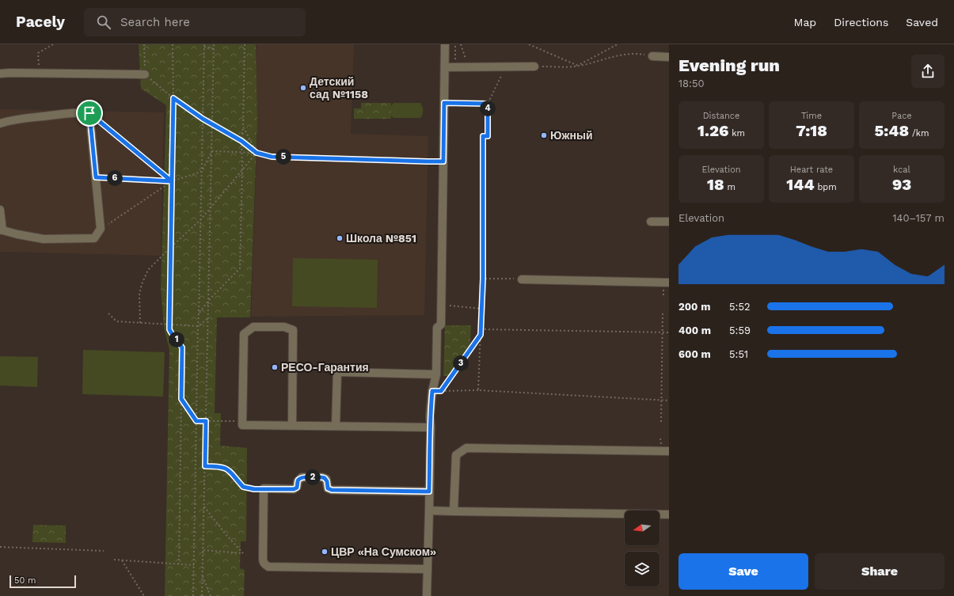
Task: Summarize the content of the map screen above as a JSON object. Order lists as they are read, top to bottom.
{
  "places": [
    "Детский сад №1158",
    "Южный",
    "Школа №851",
    "РЕСО-Гарантия",
    "ЦВР «На Сумском»"
  ],
  "scale_bar": "50 m",
  "north": "left",
  "page": {
    "header": "Pacely",
    "search": "Search here",
    "nav": ["Map", "Directions", "Saved"],
    "heading": ["Evening run", "18:50"],
    "stats": [
      ["Distance", "1.26 km"],
      ["Time", "7:18"],
      ["Pace", "5:48 /km"],
      ["Elevation", "18 m"],
      ["Heart rate", "144 bpm"],
      ["kcal", "93"]
    ],
    "pins": [
      "4",
      "5",
      "6",
      "1",
      "3",
      "2"
    ],
    "chart": ["Elevation", "140–157 m"],
    "list": [
      {
        "name": "200 m",
        "note": "5:52"
      },
      {
        "name": "400 m",
        "note": "5:59"
      },
      {
        "name": "600 m",
        "note": "5:51"
      }
    ],
    "buttons": ["Save", "Share"],
    "scale": "50 m"
  }
}
